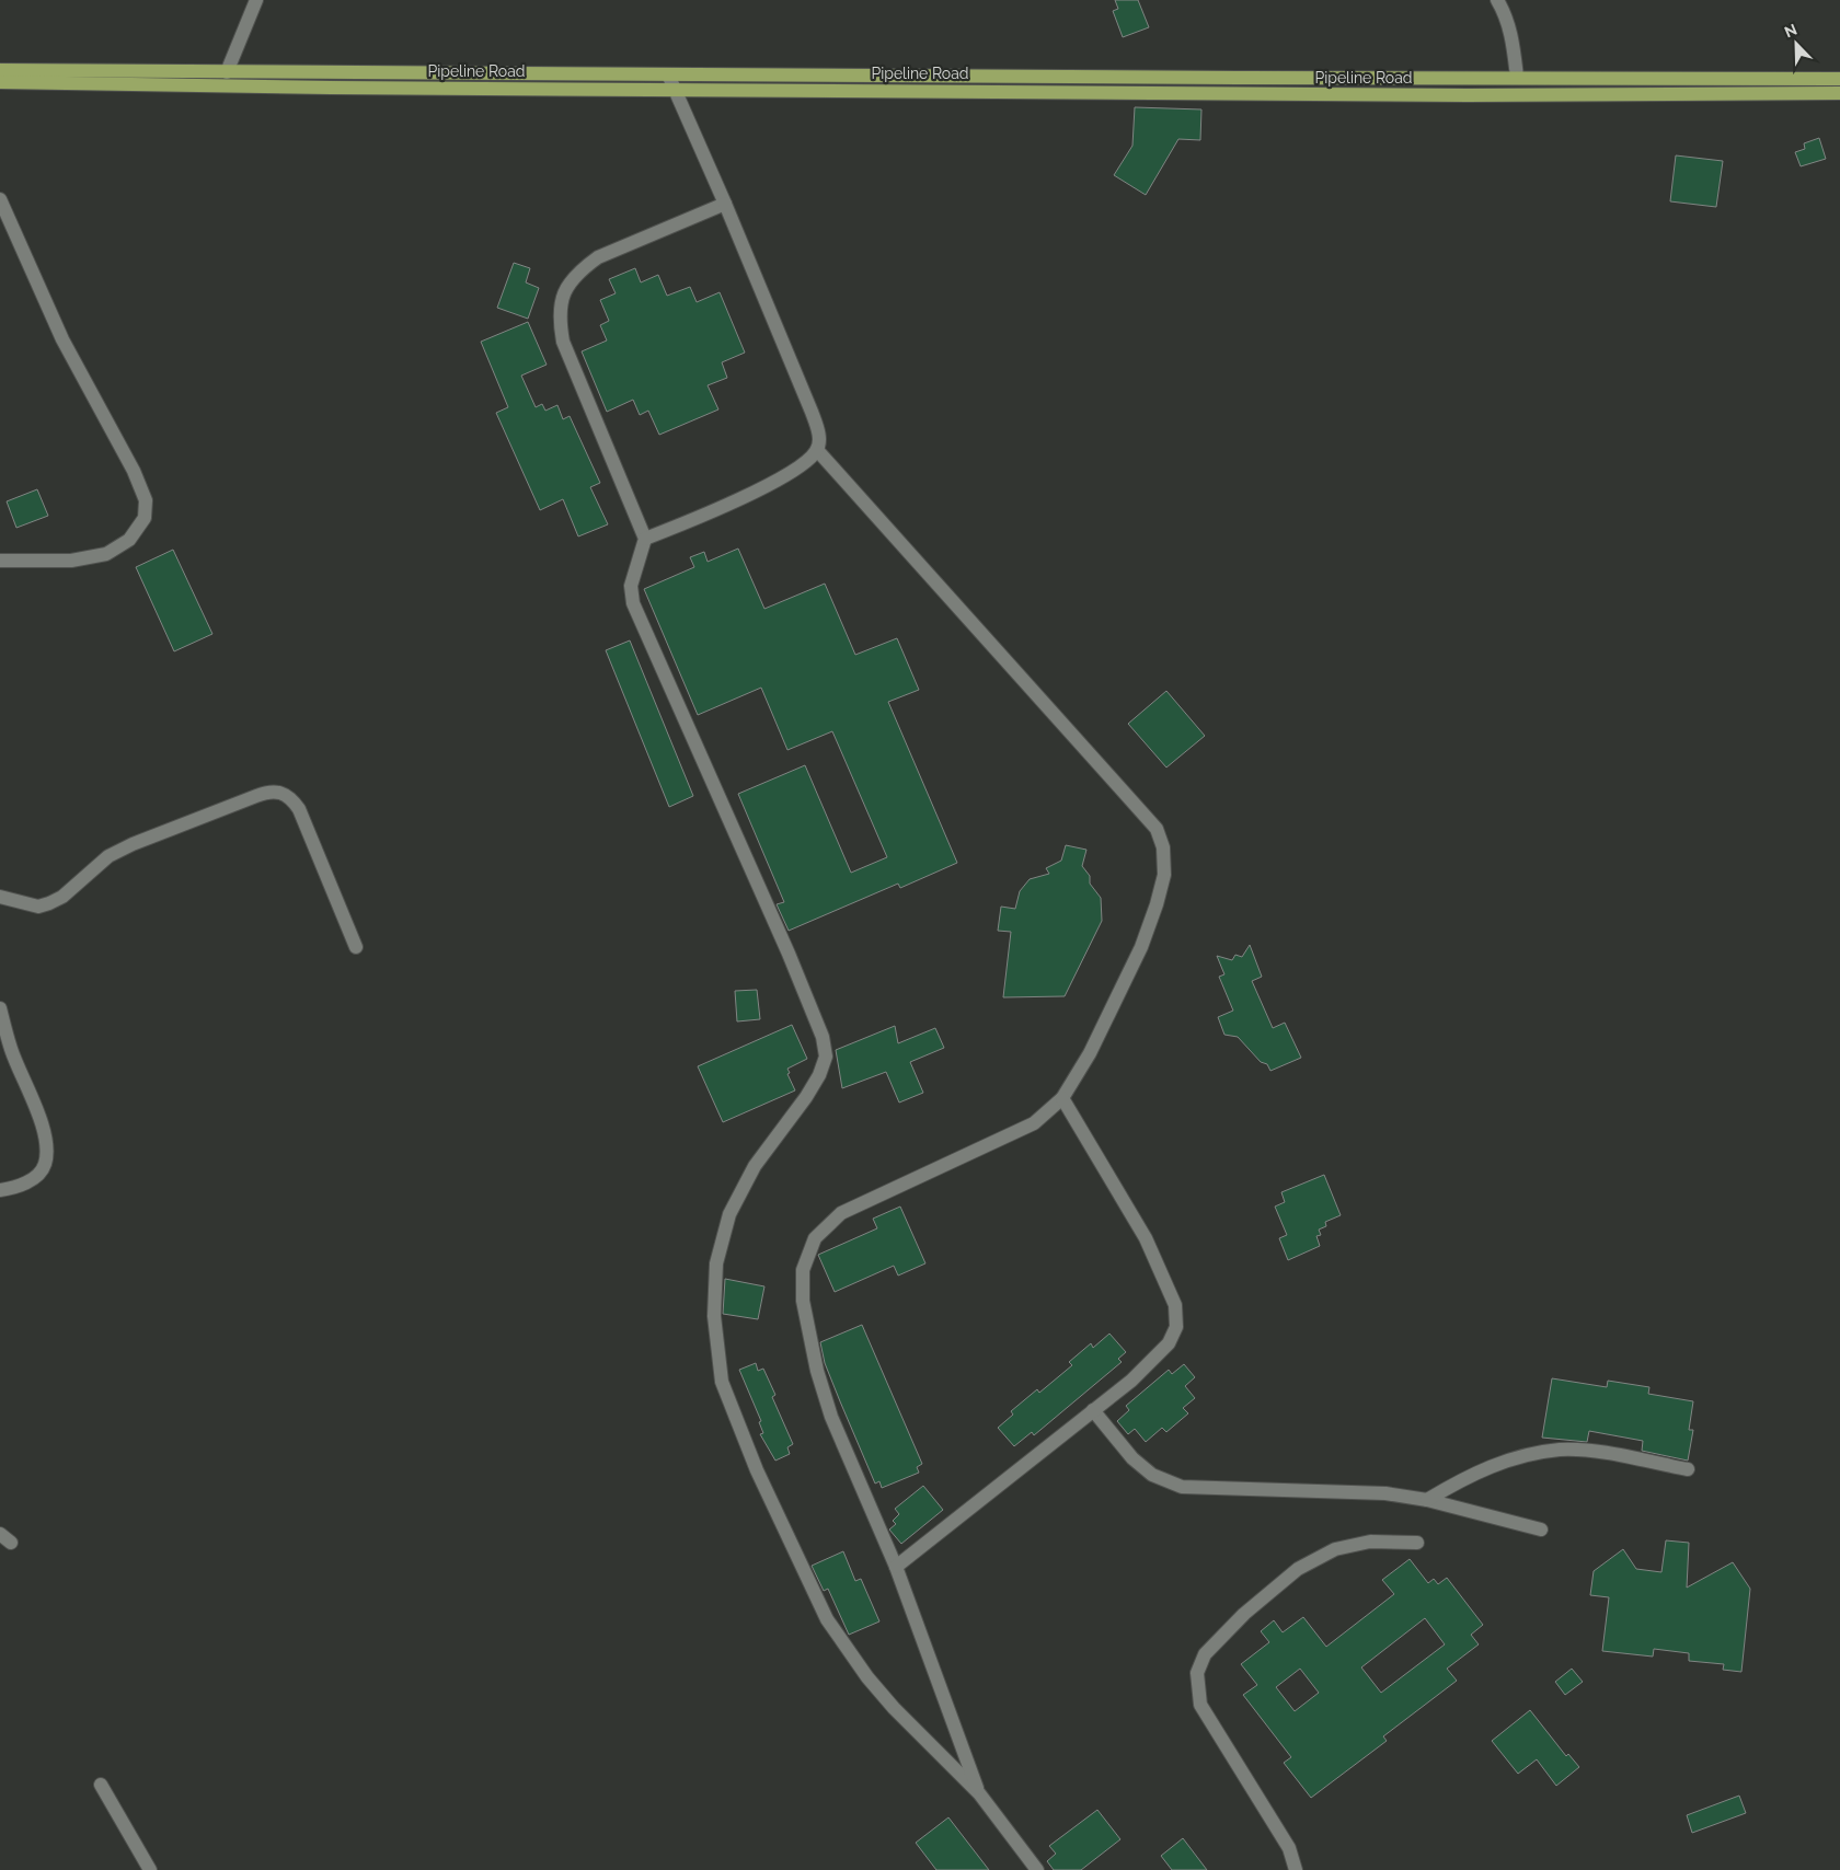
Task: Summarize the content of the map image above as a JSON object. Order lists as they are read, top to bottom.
{
  "streets": {
    "main road": ["Pipeline Road"]
  },
  "north": "top left"
}
